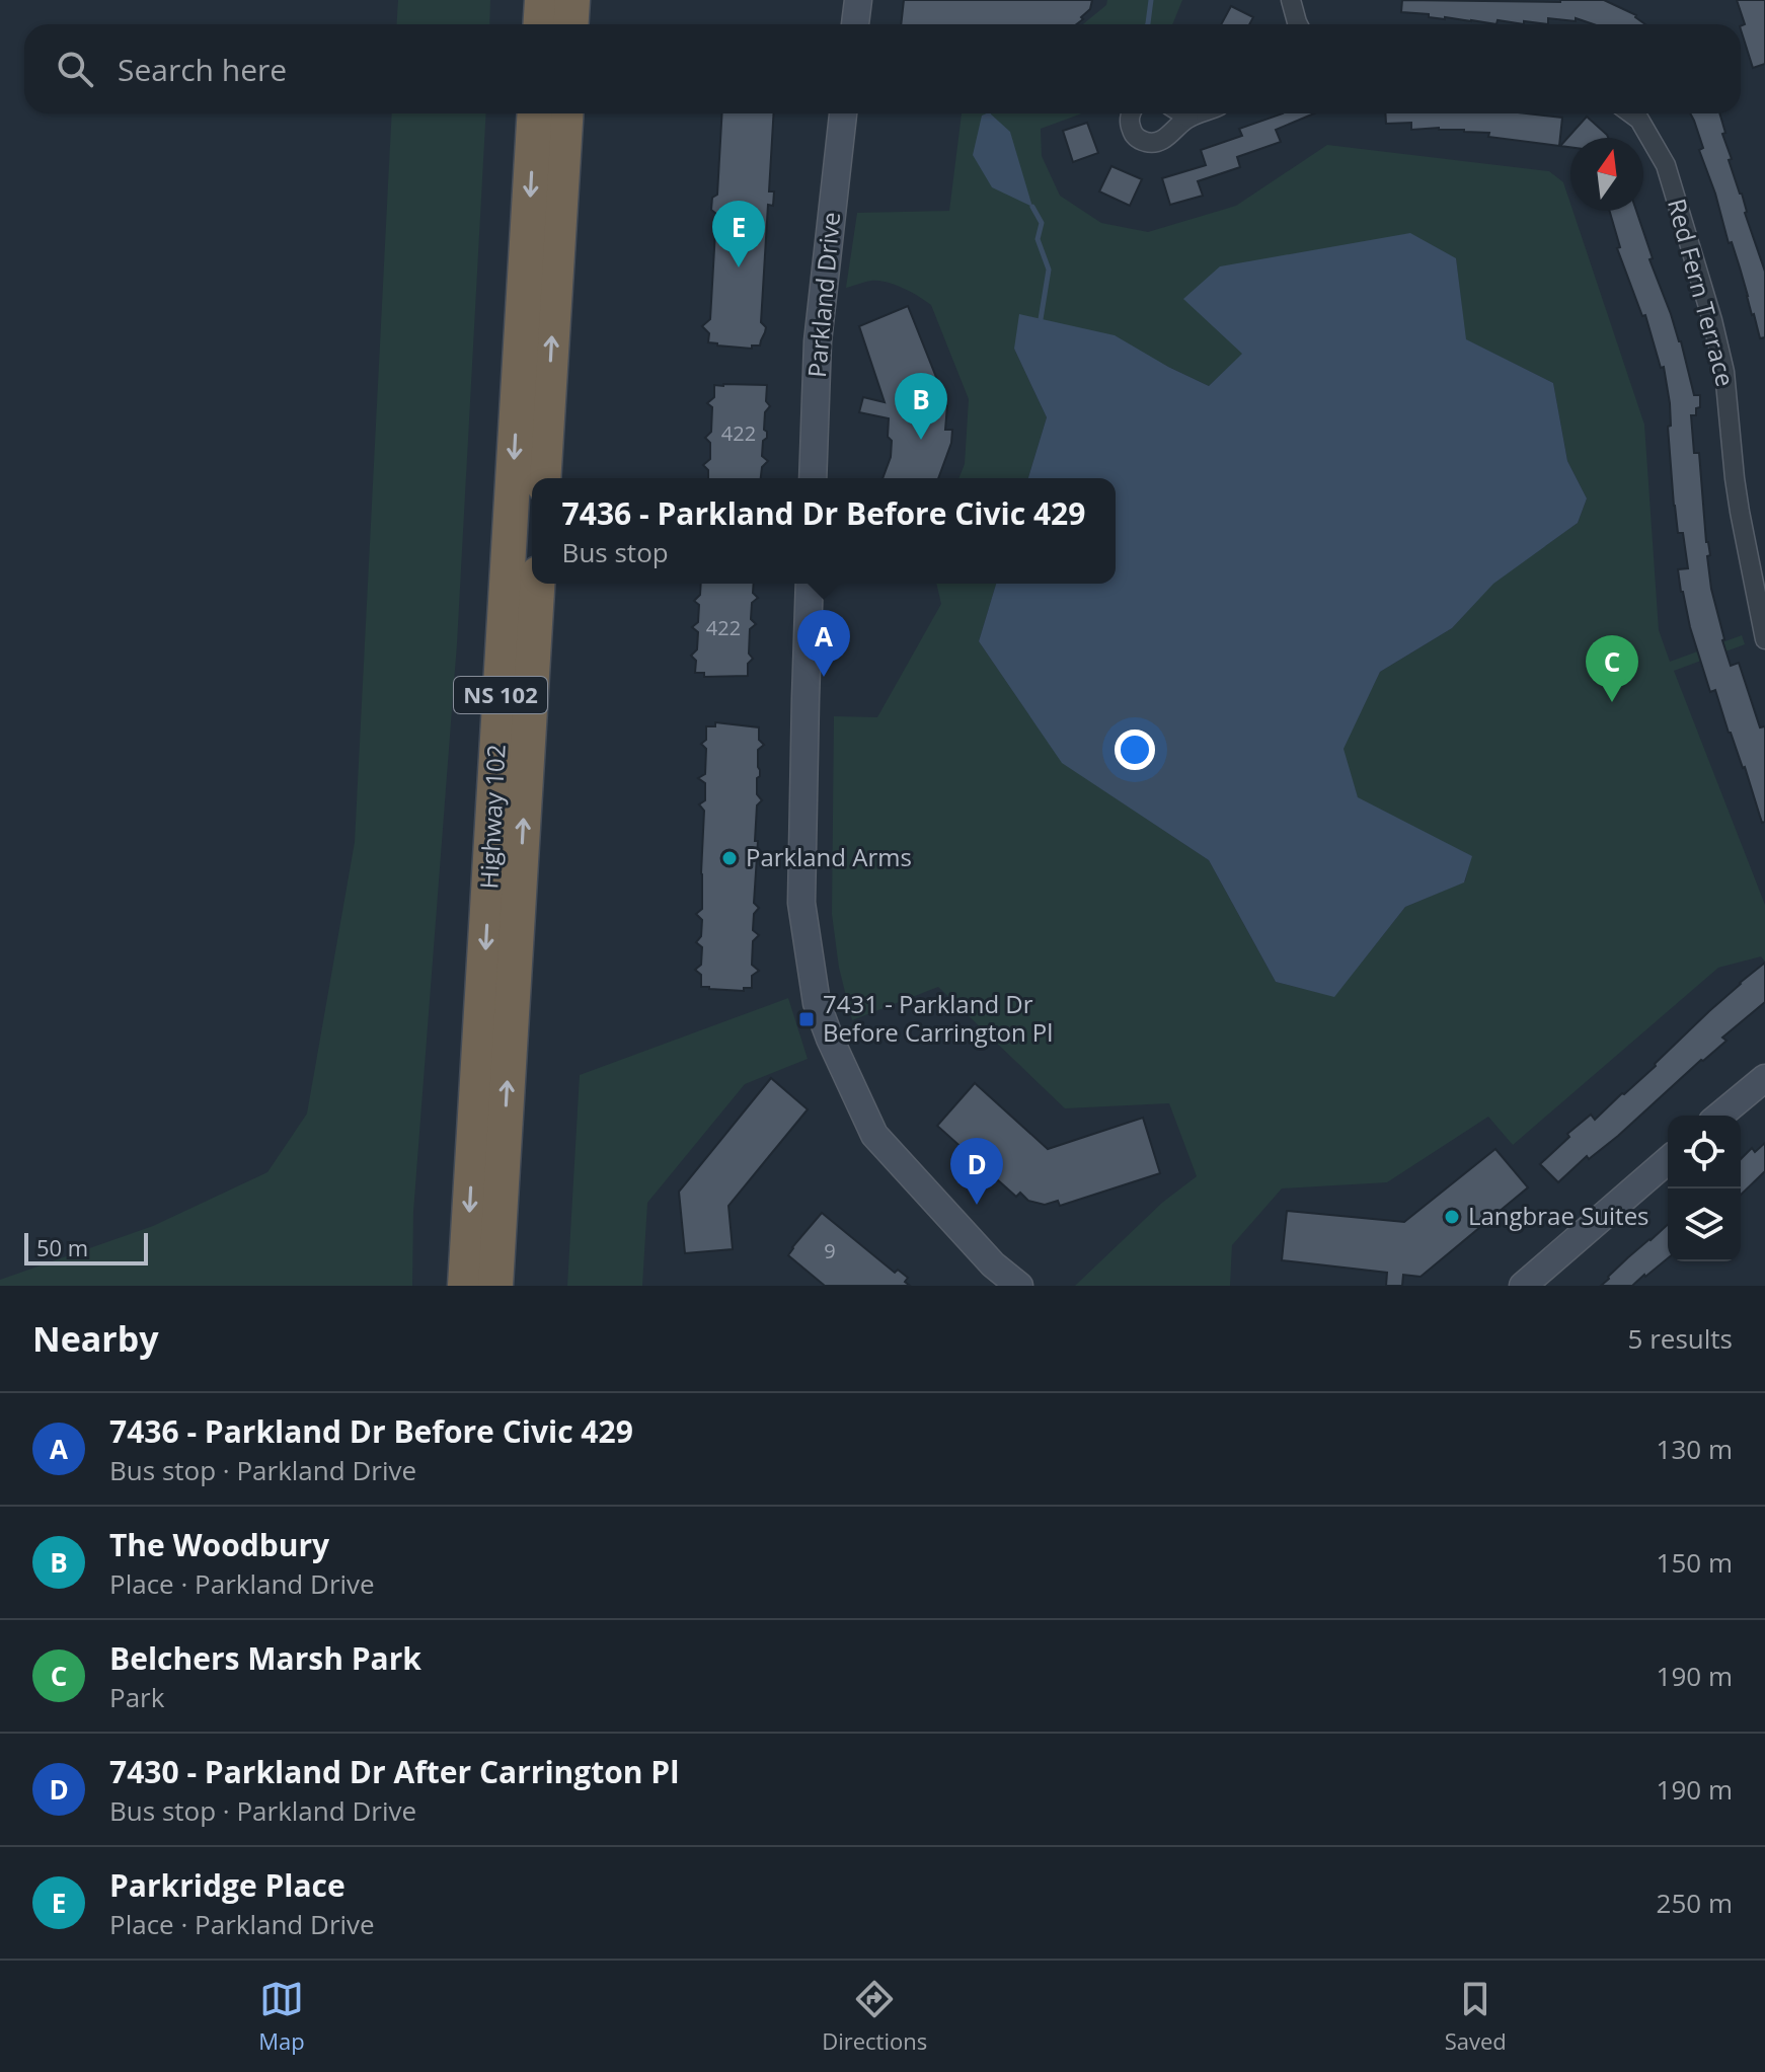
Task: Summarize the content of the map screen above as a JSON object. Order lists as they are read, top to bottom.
{
  "streets": {
    "highway": ["NS 102", "Highway 102"],
    "street": ["Red Fern Terrace", "Parkland Drive"]
  },
  "places": {
    "other": ["Parkland Arms", "Langbrae Suites"],
    "transit": ["7431 - Parkland Dr Before Carrington Pl"]
  },
  "house_numbers": ["422", "422", "9"],
  "scale_bar": "50 m",
  "north": "top",
  "page": {
    "search": "Search here",
    "pins": [
      "E",
      "B",
      "A",
      "C",
      "D"
    ],
    "popup": ["7436 - Parkland Dr Before Civic 429", "Bus stop"],
    "scale": "50 m",
    "heading": ["Nearby", "5 results"],
    "list": [
      {
        "mark": "A",
        "name": "7436 - Parkland Dr Before Civic 429",
        "note": "Bus stop · Parkland Drive",
        "value": "130 m"
      },
      {
        "mark": "B",
        "name": "The Woodbury",
        "note": "Place · Parkland Drive",
        "value": "150 m"
      },
      {
        "mark": "C",
        "name": "Belchers Marsh Park",
        "note": "Park",
        "value": "190 m"
      },
      {
        "mark": "D",
        "name": "7430 - Parkland Dr After Carrington Pl",
        "note": "Bus stop · Parkland Drive",
        "value": "190 m"
      },
      {
        "mark": "E",
        "name": "Parkridge Place",
        "note": "Place · Parkland Drive",
        "value": "250 m"
      }
    ],
    "nav": ["Map", "Directions", "Saved"]
  }
}
